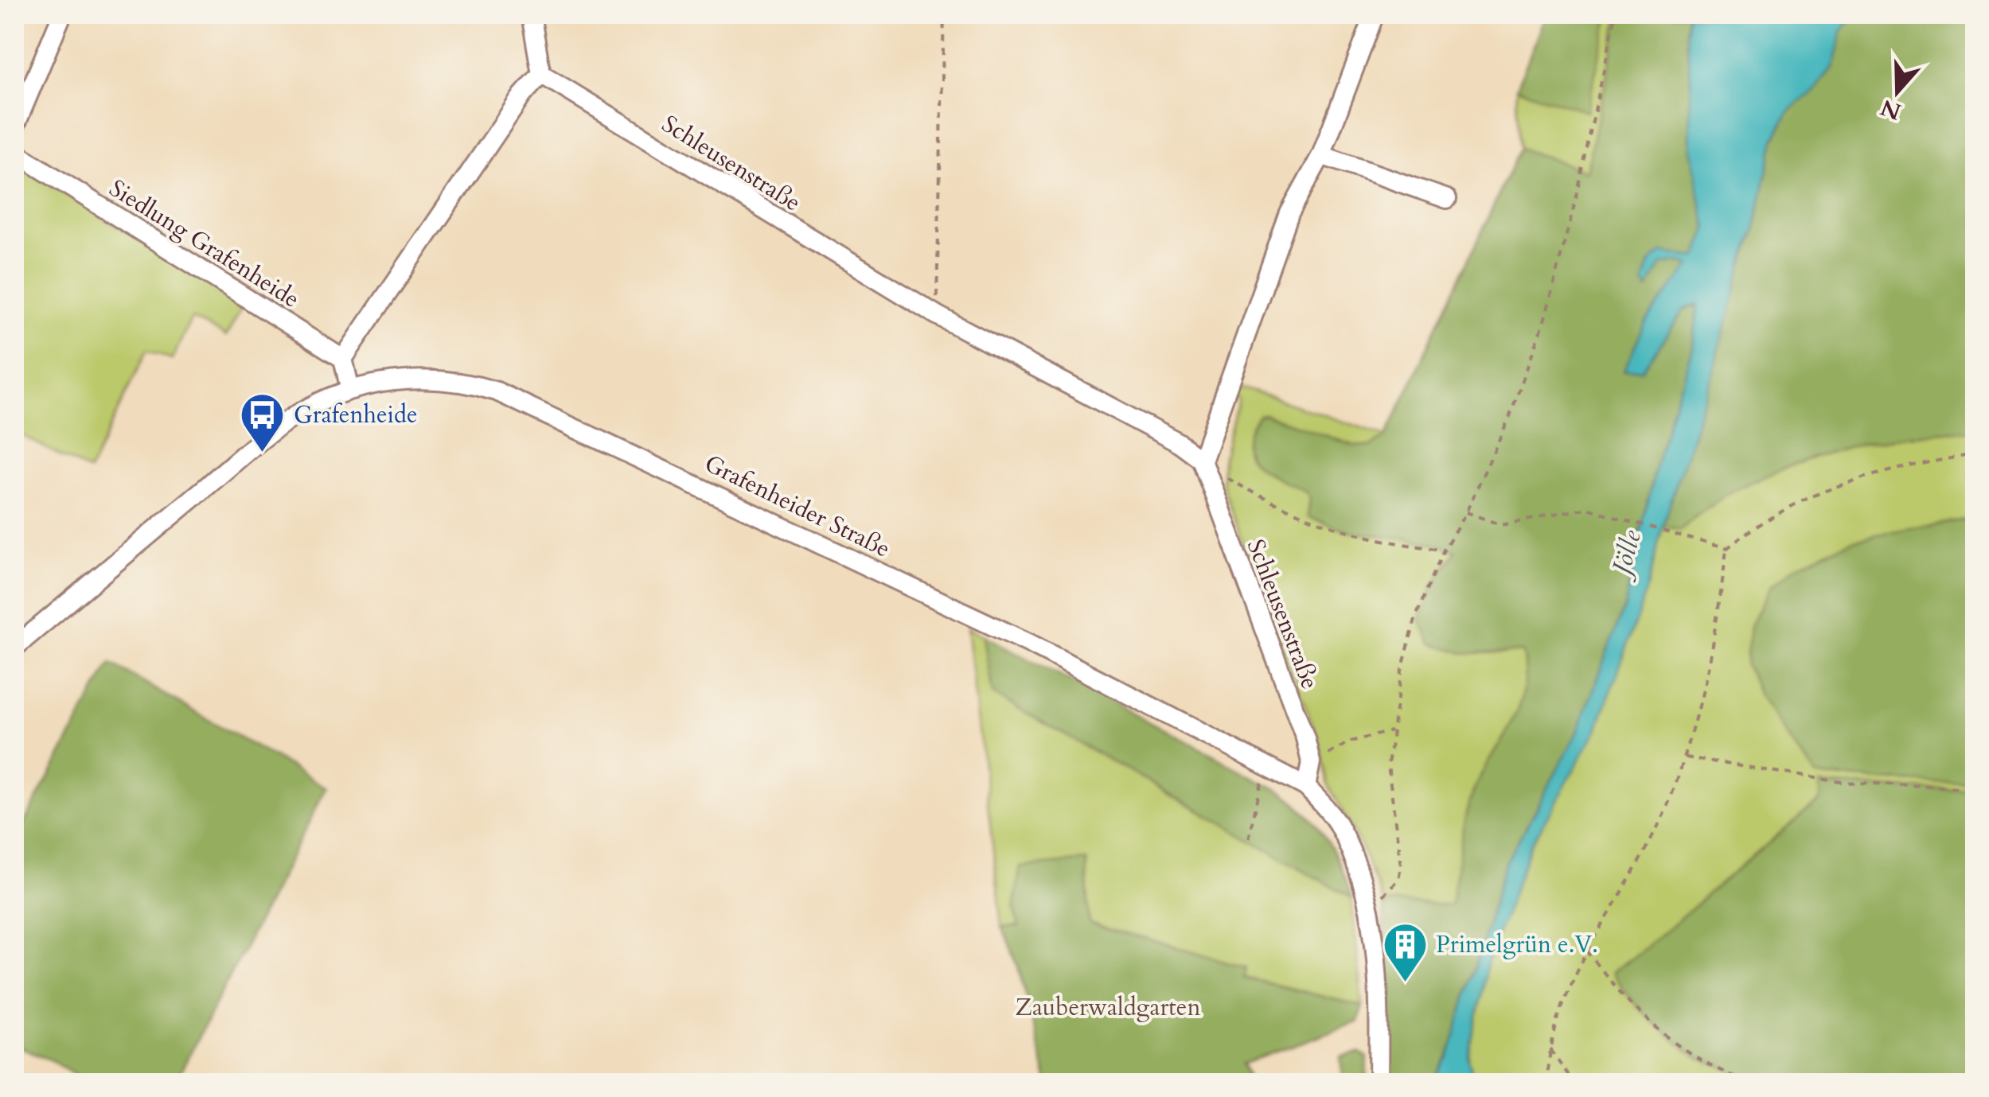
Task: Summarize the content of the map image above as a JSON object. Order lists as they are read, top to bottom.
{
  "streets": {
    "street": ["Schleusenstraße", "Siedlung Grafenheide", "Grafenheider Straße"]
  },
  "water": ["Jölle"],
  "parks": ["Zauberwaldgarten"],
  "places": {
    "bus stop": ["Grafenheide"],
    "building": ["Primelgrün e.V."]
  },
  "north": "bottom"
}
